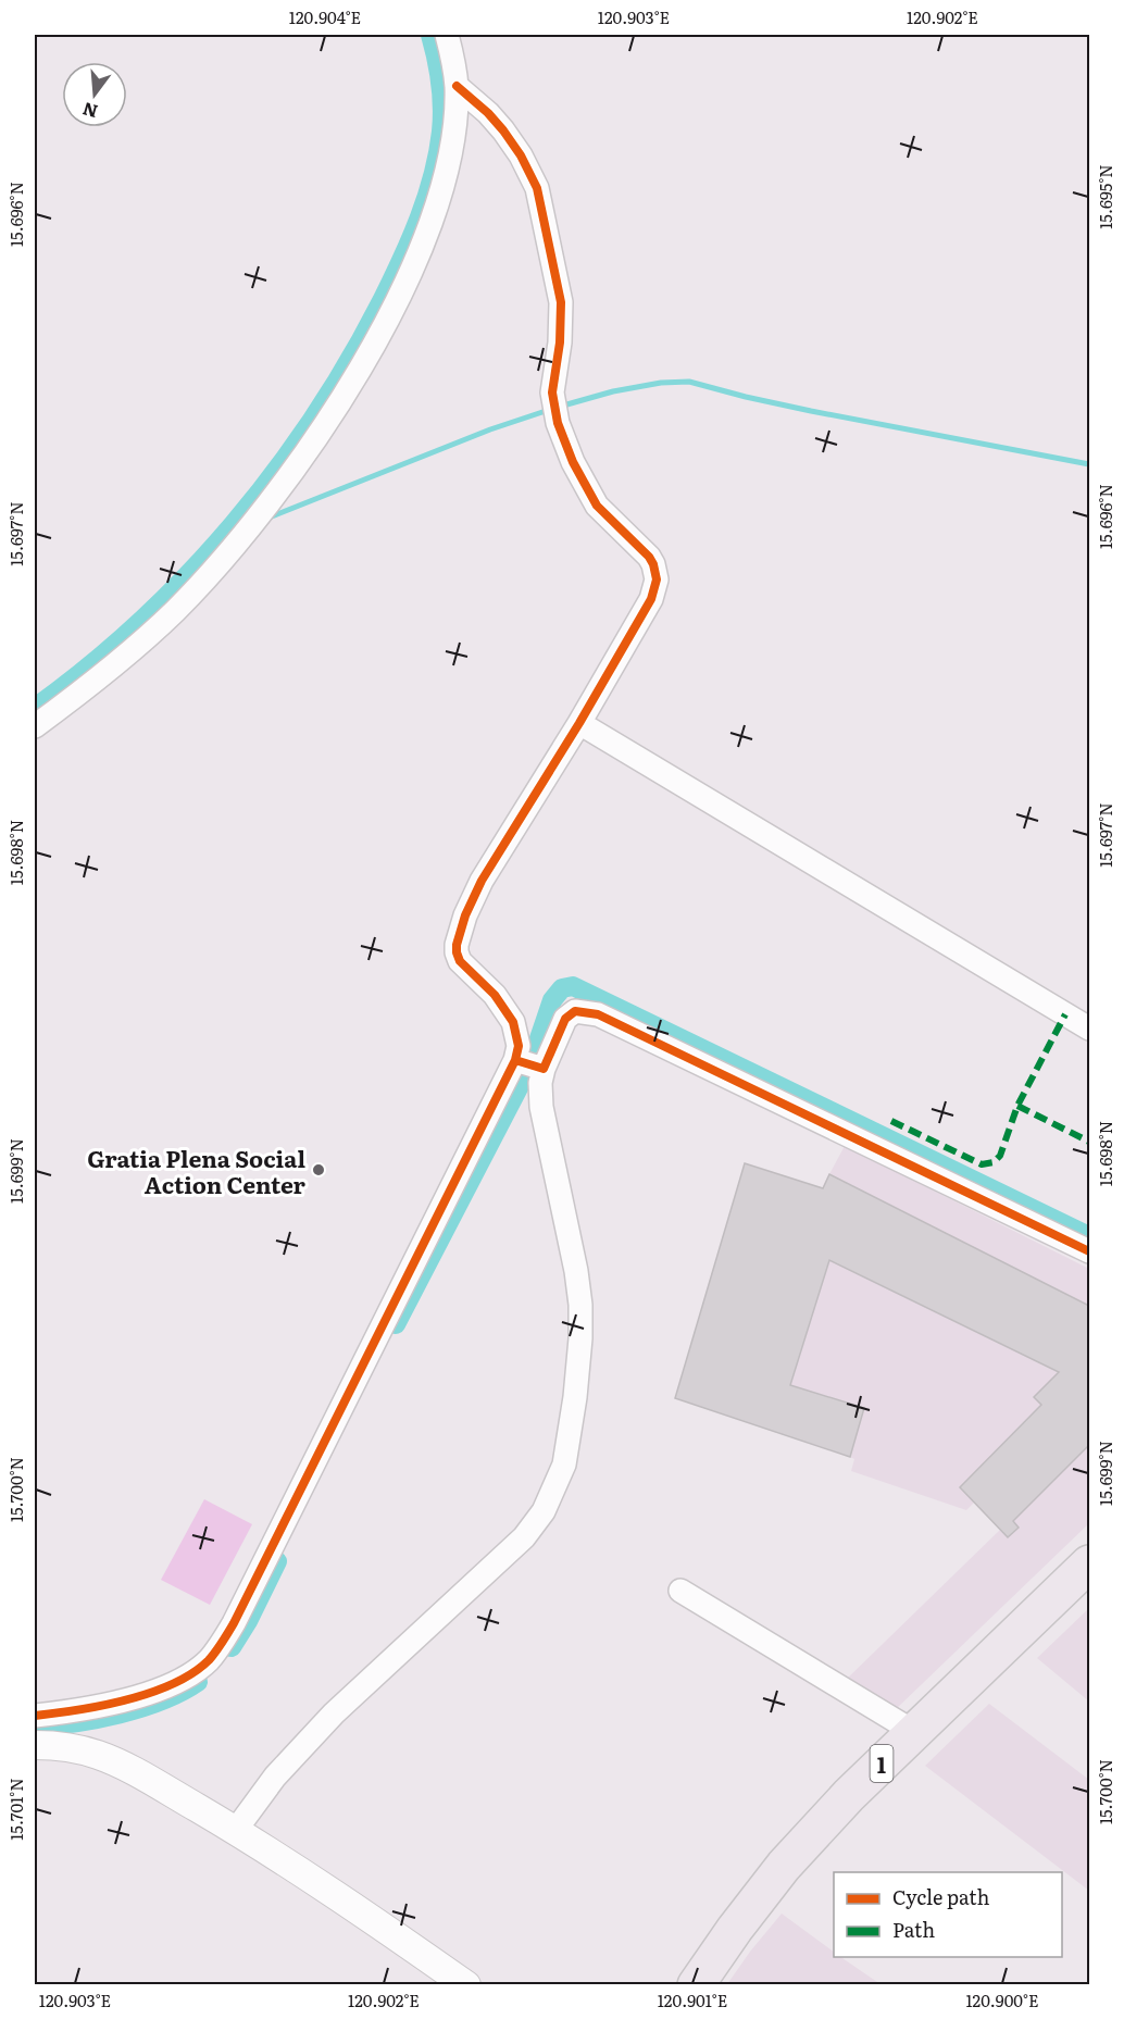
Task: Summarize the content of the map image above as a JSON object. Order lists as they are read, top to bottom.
{
  "streets": {
    "highway": ["1"]
  },
  "places": ["Gratia Plena Social Action Center"],
  "legend": ["Cycle path", "Path"],
  "north": "bottom",
  "coordinates": [
    "120.904°E",
    "120.903°E",
    "120.902°E",
    "15.695°N",
    "15.696°N",
    "15.697°N",
    "15.698°N",
    "15.699°N",
    "15.700°N",
    "15.701°N",
    "120.901°E",
    "120.900°E"
  ]
}
